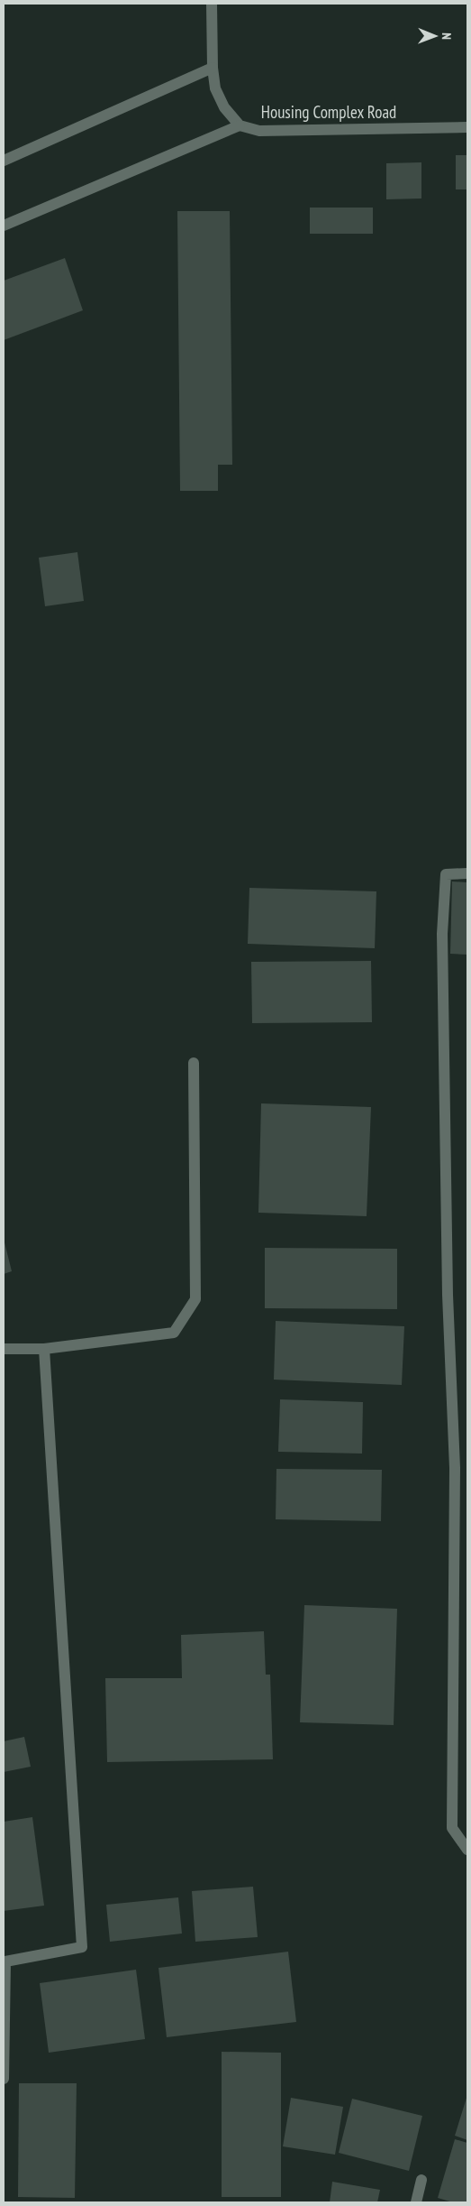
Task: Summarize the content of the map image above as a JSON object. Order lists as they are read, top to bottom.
{
  "streets": {
    "street": ["Housing Complex Road"]
  },
  "north": "right"
}
